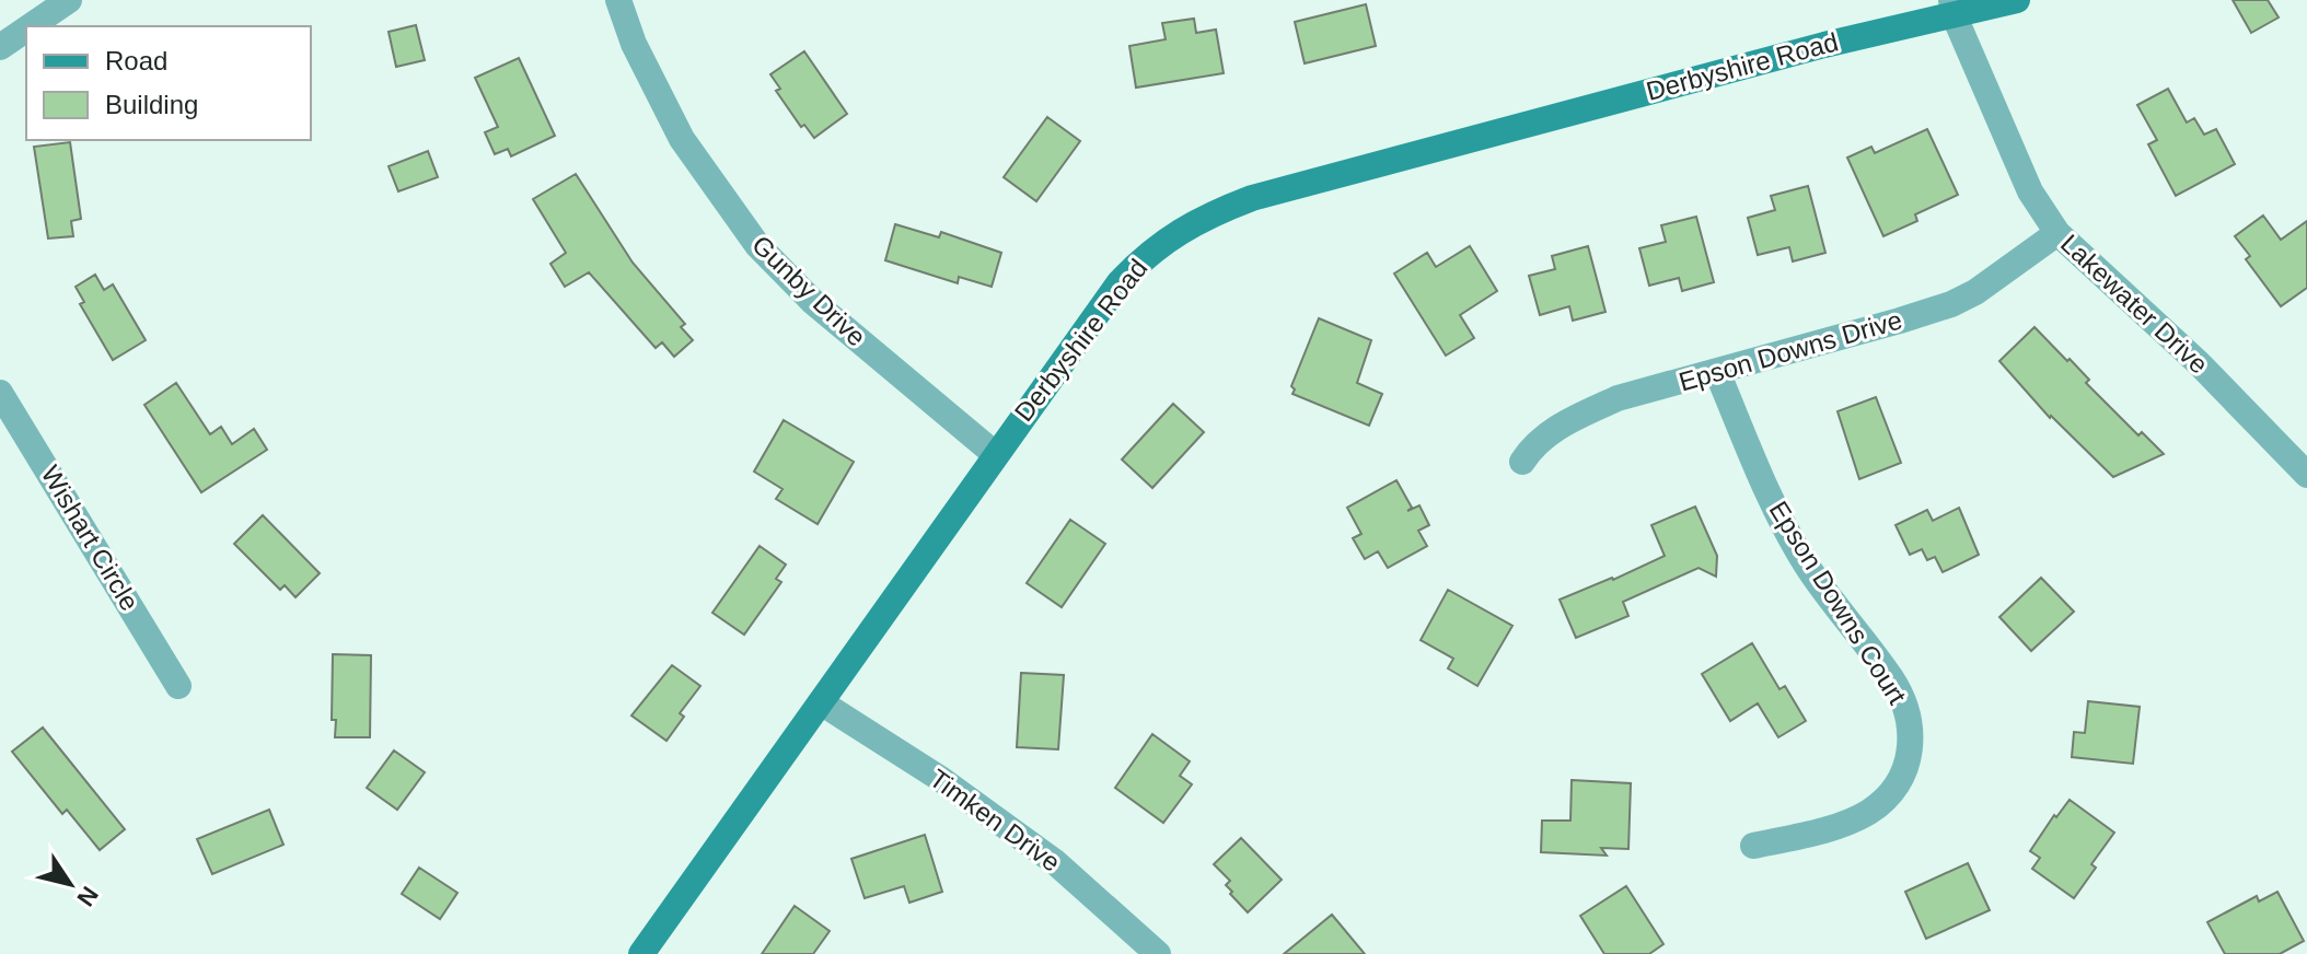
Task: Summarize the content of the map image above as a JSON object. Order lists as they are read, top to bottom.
{
  "streets": {
    "street": [
      "Derbyshire Road",
      "Gunby Drive",
      "Lakewater Drive",
      "Epson Downs Drive",
      "Wishart Circle",
      "Epson Downs Court",
      "Timken Drive"
    ]
  },
  "crossings": [
    ["Derbyshire Road", "Gunby Drive"],
    ["Derbyshire Road", "Lakewater Drive"],
    ["Derbyshire Road", "Timken Drive"],
    ["Lakewater Drive", "Epson Downs Drive"],
    ["Epson Downs Drive", "Epson Downs Court"]
  ],
  "legend": ["Road", "Building"],
  "north": "bottom right"
}
